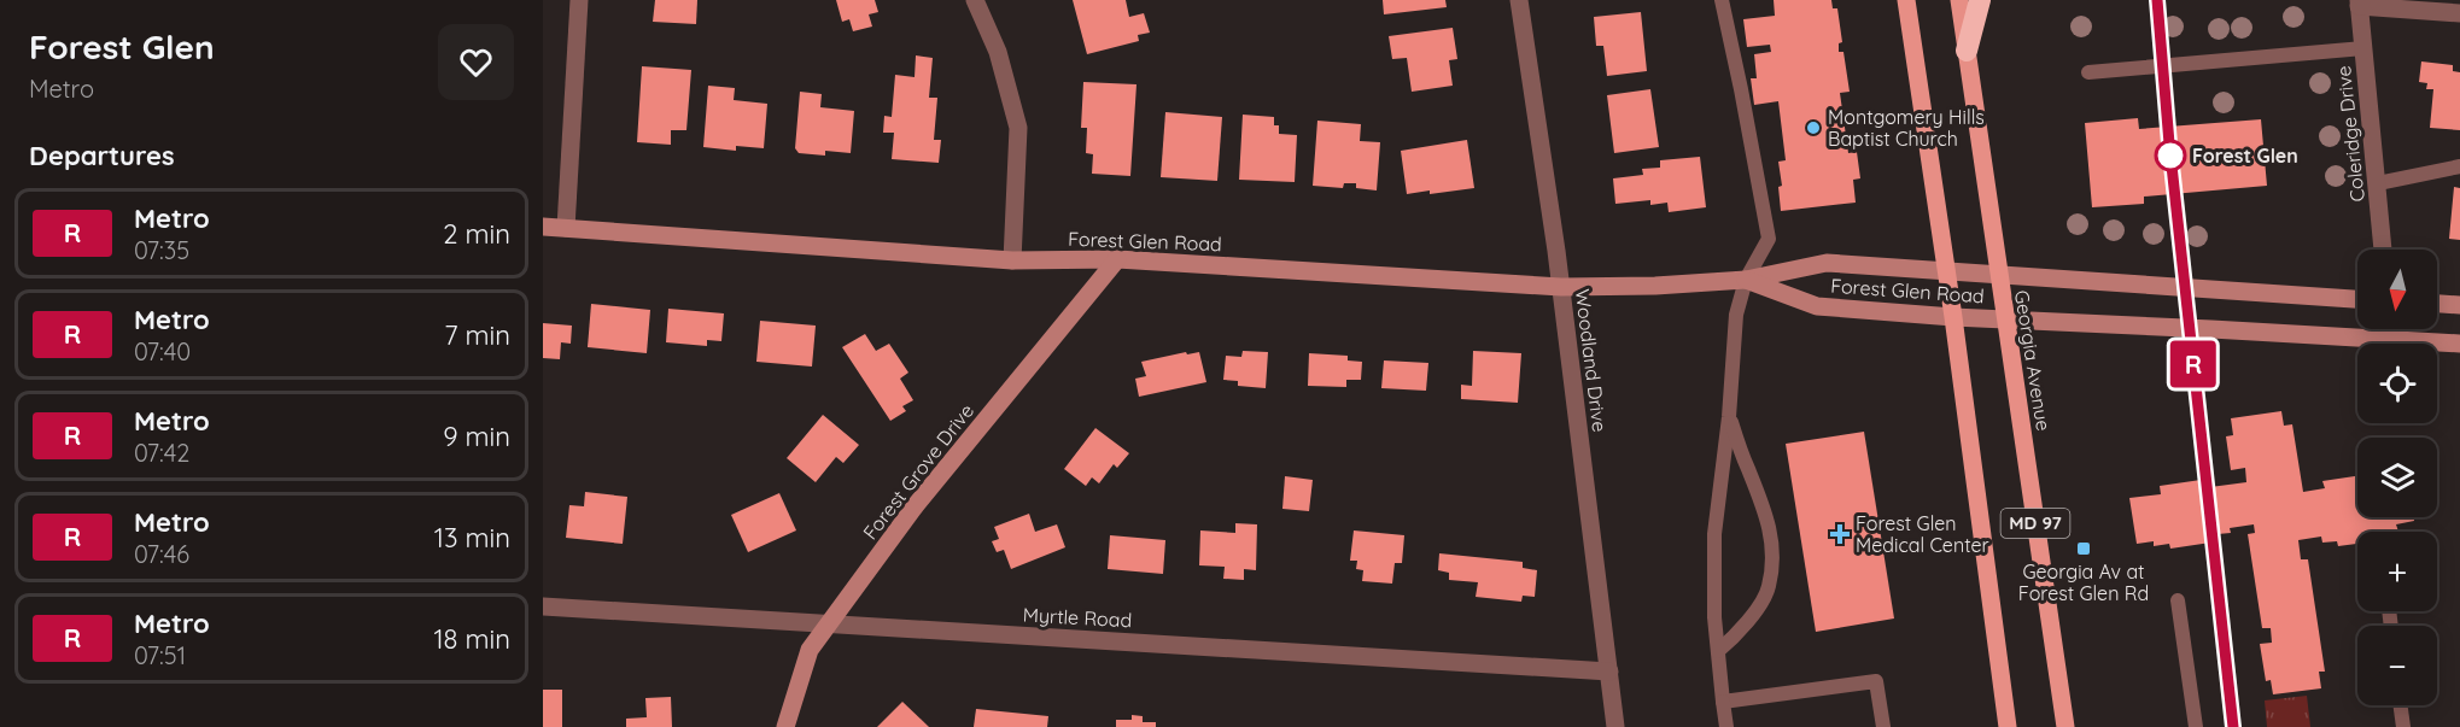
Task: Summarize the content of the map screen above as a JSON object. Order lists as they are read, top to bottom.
{
  "streets": {
    "main road": ["Georgia Avenue", "MD 97"],
    "street": [
      "Coleridge Drive",
      "Forest Glen Road",
      "Woodland Drive",
      "Forest Grove Drive",
      "Myrtle Road"
    ]
  },
  "crossings": [
    ["Forest Glen Road", "Woodland Drive"],
    ["Forest Glen Road", "Georgia Avenue"],
    ["Forest Glen Road", "Forest Grove Drive"],
    ["Forest Glen Road", "MD 97"],
    ["Woodland Drive", "Myrtle Road"],
    ["Forest Grove Drive", "Myrtle Road"]
  ],
  "places": {
    "other": ["Montgomery Hills Baptist Church", "Forest Glen"],
    "health": ["Forest Glen Medical Center"],
    "transit": ["Georgia Av at Forest Glen Rd"]
  },
  "lines": ["metro line R"],
  "north": "bottom",
  "page": {
    "heading": [
      ["Forest Glen", "Metro"],
      "Departures"
    ],
    "on_map": "R",
    "list": [
      {
        "mark": "R",
        "name": "Metro",
        "note": "07:35",
        "value": "2 min"
      },
      {
        "mark": "R",
        "name": "Metro",
        "note": "07:40",
        "value": "7 min"
      },
      {
        "mark": "R",
        "name": "Metro",
        "note": "07:42",
        "value": "9 min"
      },
      {
        "mark": "R",
        "name": "Metro",
        "note": "07:46",
        "value": "13 min"
      },
      {
        "mark": "R",
        "name": "Metro",
        "note": "07:51",
        "value": "18 min"
      }
    ],
    "map_buttons": ["+", "−"]
  }
}
